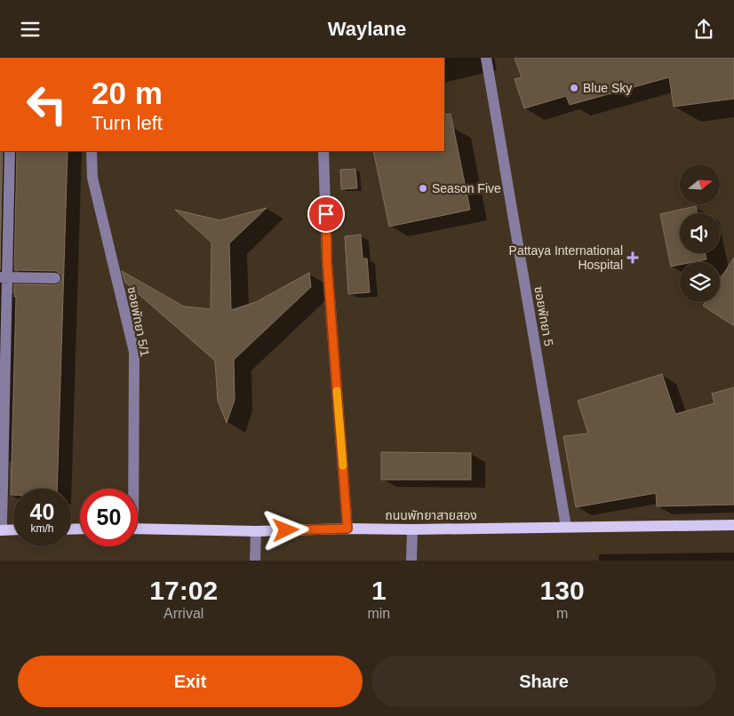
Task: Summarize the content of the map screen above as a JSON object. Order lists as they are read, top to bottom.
{
  "streets": {
    "main road": ["ถนนพัทยาสายสอง"],
    "street": ["ซอยพัทยา 5", "ซอยพัทยา 5/1"]
  },
  "crossings": [
    ["ซอยพัทยา 5", "ถนนพัทยาสายสอง"]
  ],
  "places": {
    "other": ["Blue Sky", "Season Five"],
    "health": ["Pattaya International Hospital"]
  },
  "north": "right",
  "page": {
    "header": "Waylane",
    "turn": ["20 m", "Turn left"],
    "speed": "40 km/h",
    "limit": "50",
    "eta": [
      "17:02",
      "Arrival",
      "1",
      "min",
      "130",
      "m"
    ],
    "buttons": ["Exit", "Share"]
  }
}
